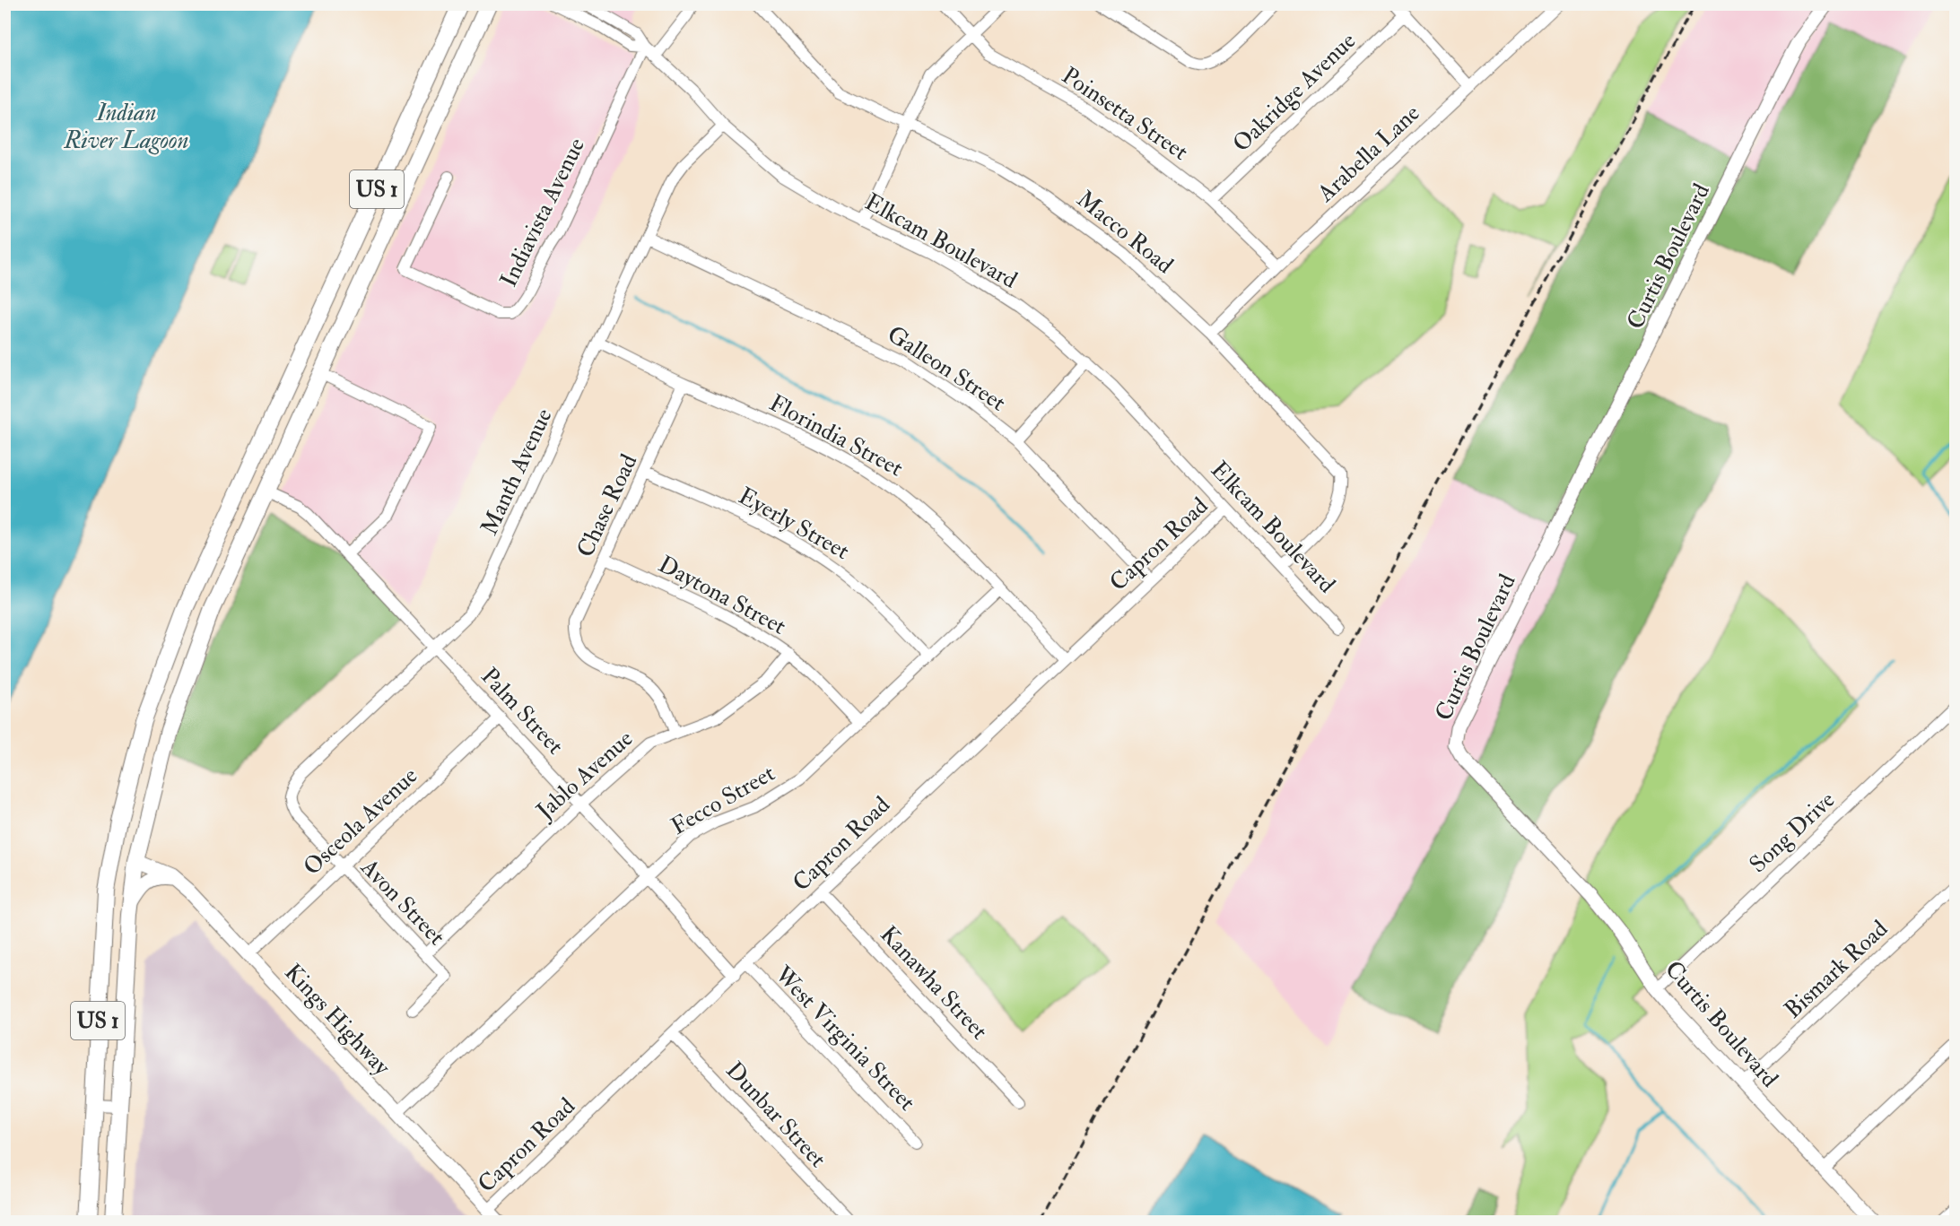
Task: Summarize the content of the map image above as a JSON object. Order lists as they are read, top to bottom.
{
  "streets": {
    "main road": ["US 1"],
    "street": [
      "Oakridge Avenue",
      "Poinsetta Street",
      "Arabella Lane",
      "Indiavista Avenue",
      "Macco Road",
      "Elkcam Boulevard",
      "Curtis Boulevard",
      "Galleon Street",
      "Florindia Street",
      "Manth Avenue",
      "Chase Road",
      "Eyerly Street",
      "Capron Road",
      "Daytona Street",
      "Palm Street",
      "Jablo Avenue",
      "Fecco Street",
      "Osceola Avenue",
      "Song Drive",
      "Avon Street",
      "Bismark Road",
      "Kanawha Street",
      "Kings Highway",
      "West Virginia Street",
      "Dunbar Street"
    ]
  },
  "crossings": [
    ["Oakridge Avenue", "Poinsetta Street"],
    ["Poinsetta Street", "Arabella Lane"],
    ["Arabella Lane", "Macco Road"],
    ["US 1", "Palm Street"],
    ["US 1", "Kings Highway"],
    ["Indiavista Avenue", "Elkcam Boulevard"],
    ["Macco Road", "Elkcam Boulevard"],
    ["Elkcam Boulevard", "Manth Avenue"],
    ["Elkcam Boulevard", "Capron Road"],
    ["Curtis Boulevard", "Song Drive"],
    ["Curtis Boulevard", "Bismark Road"],
    ["Galleon Street", "Manth Avenue"],
    ["Galleon Street", "Capron Road"],
    ["Florindia Street", "Manth Avenue"],
    ["Florindia Street", "Chase Road"],
    ["Florindia Street", "Capron Road"],
    ["Florindia Street", "Fecco Street"],
    ["Manth Avenue", "Palm Street"],
    ["Manth Avenue", "Avon Street"],
    ["Chase Road", "Eyerly Street"],
    ["Chase Road", "Daytona Street"],
    ["Chase Road", "Jablo Avenue"],
    ["Eyerly Street", "Fecco Street"],
    ["Capron Road", "Palm Street"],
    ["Capron Road", "Kanawha Street"],
    ["Capron Road", "Kings Highway"],
    ["Capron Road", "West Virginia Street"],
    ["Capron Road", "Dunbar Street"],
    ["Daytona Street", "Jablo Avenue"],
    ["Daytona Street", "Fecco Street"],
    ["Palm Street", "Jablo Avenue"],
    ["Palm Street", "Fecco Street"],
    ["Palm Street", "Osceola Avenue"],
    ["Jablo Avenue", "Avon Street"],
    ["Fecco Street", "Kings Highway"],
    ["Osceola Avenue", "Avon Street"],
    ["Osceola Avenue", "Kings Highway"]
  ],
  "water": ["Indian River Lagoon"]
}
